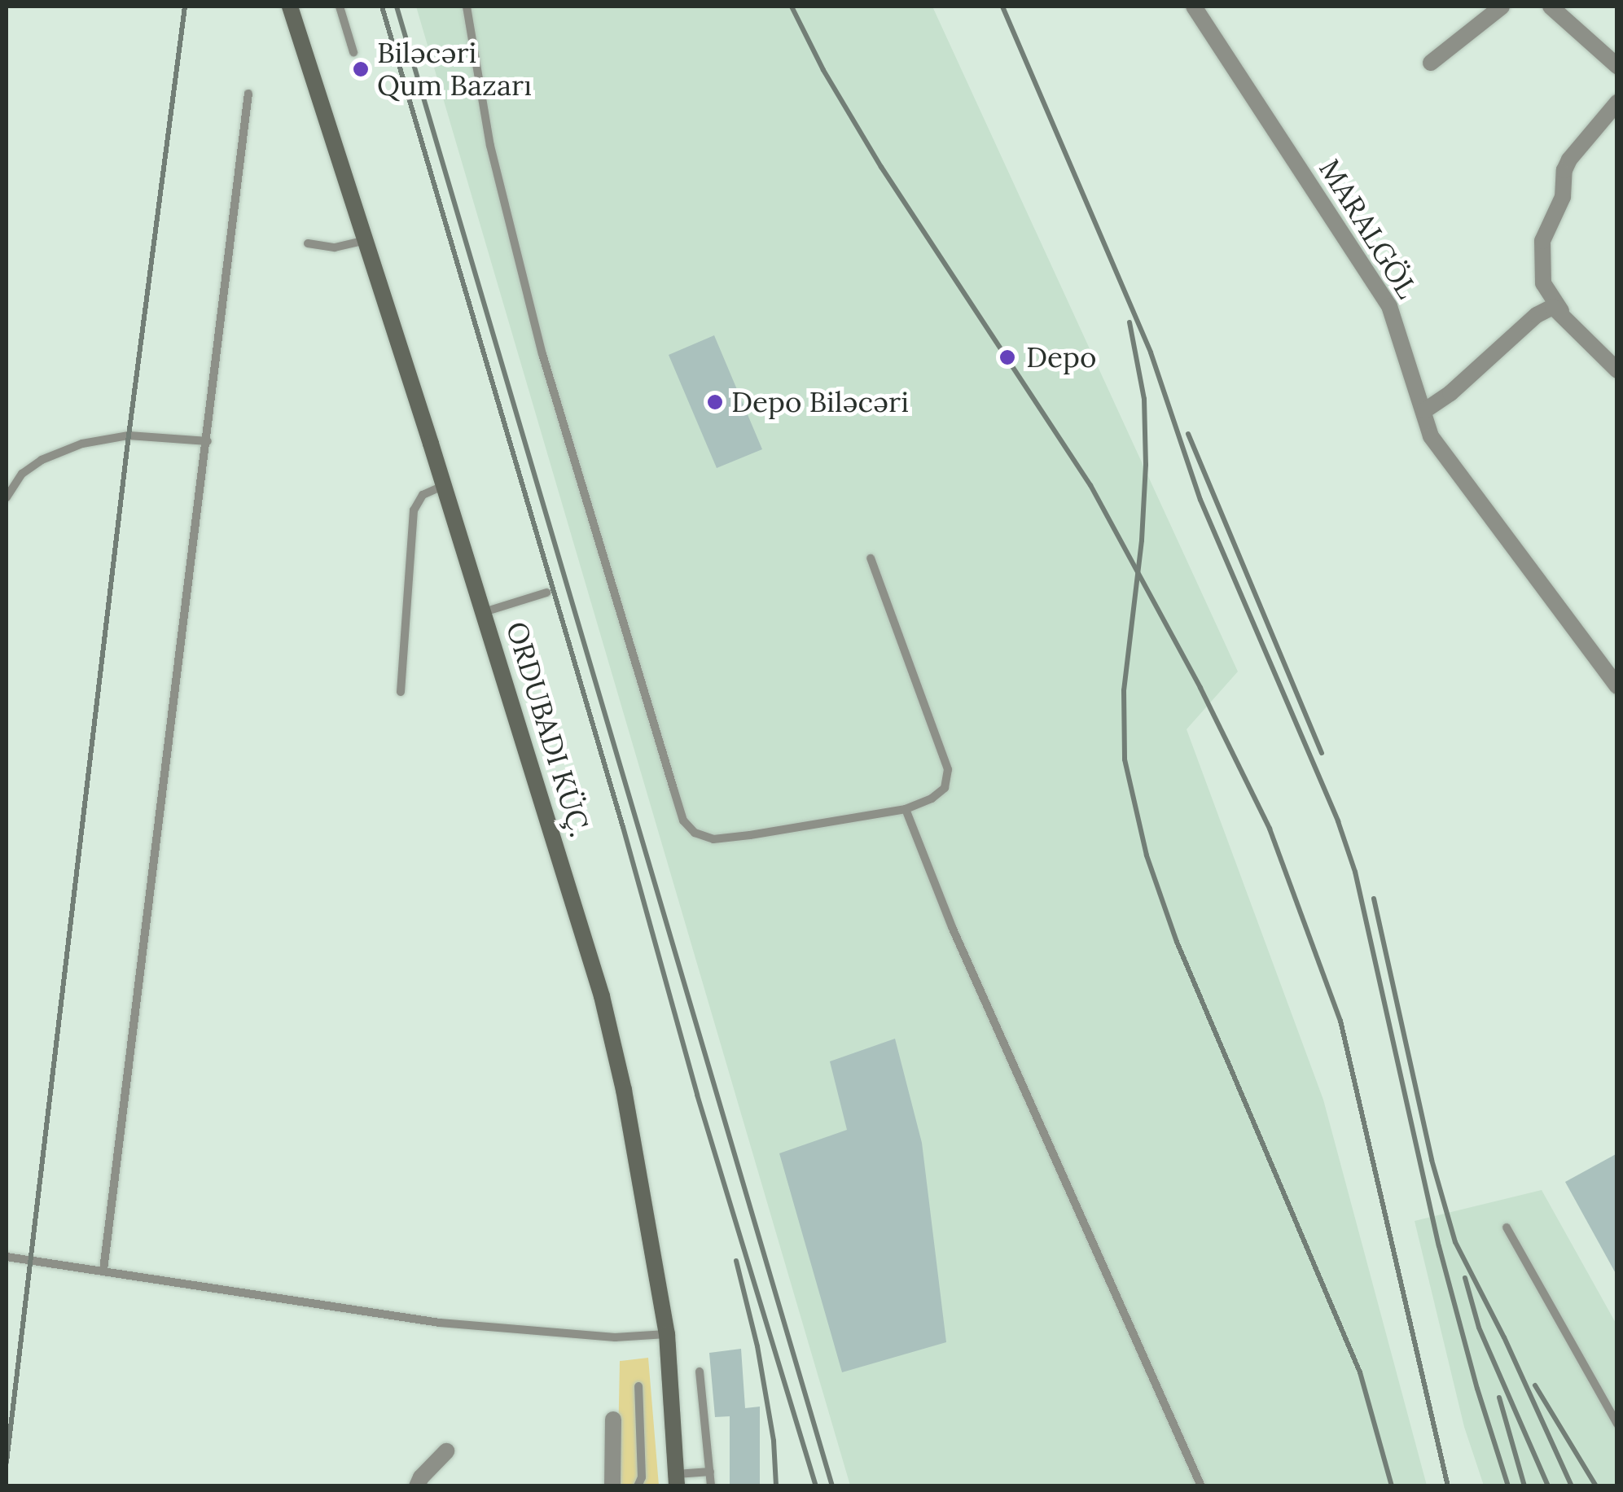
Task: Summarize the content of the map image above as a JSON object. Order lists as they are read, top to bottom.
{
  "streets": {
    "main road": ["ORDUBADI KÜÇ."],
    "street": ["MARALGÖL"]
  },
  "places": ["Biləcəri Qum Bazarı", "Depo", "Depo Biləcəri"]
}
